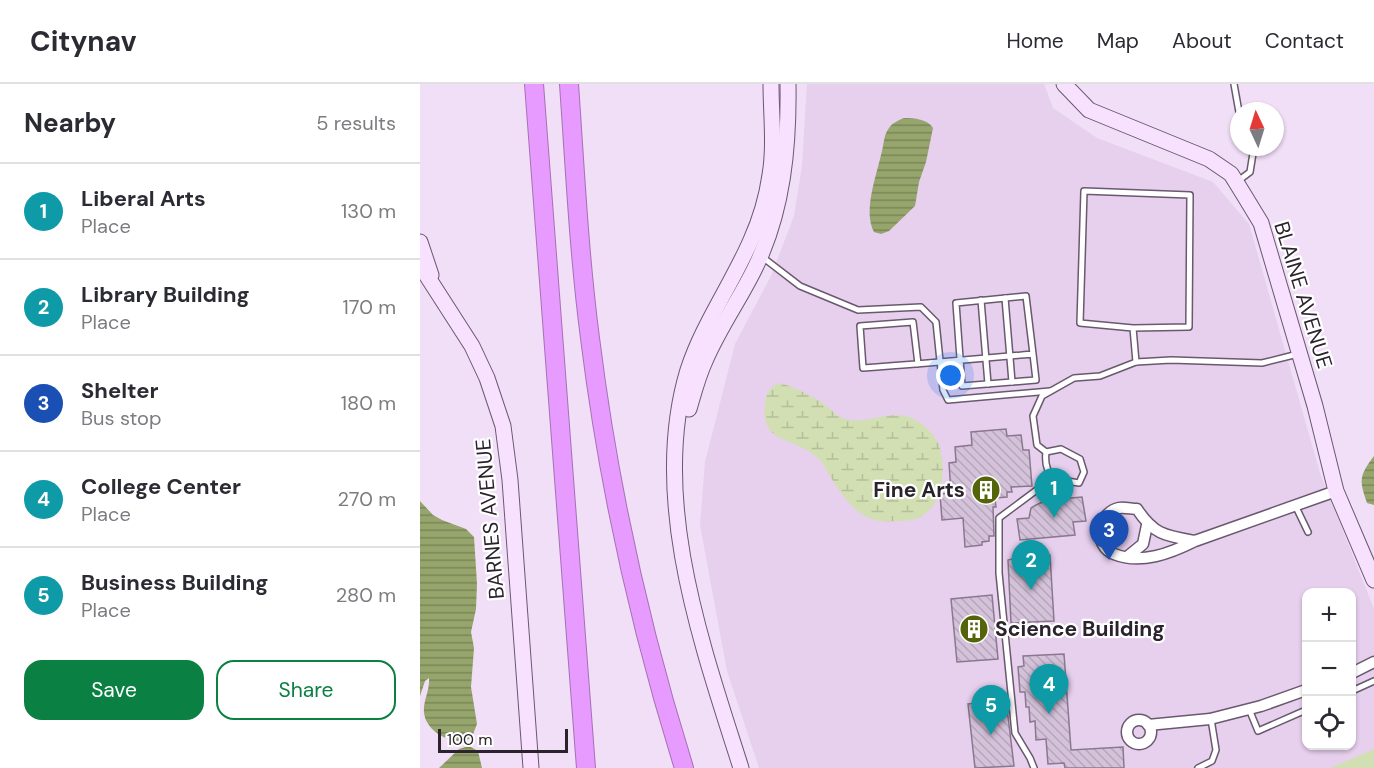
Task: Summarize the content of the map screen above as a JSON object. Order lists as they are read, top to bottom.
{
  "streets": {
    "street": ["BLAINE AVENUE", "BARNES AVENUE"]
  },
  "places": {
    "building": ["Fine Arts", "Science Building"]
  },
  "scale_bar": "100 m",
  "north": "top",
  "page": {
    "header": "Citynav",
    "nav": [
      "Home",
      "Map",
      "About",
      "Contact"
    ],
    "heading": ["Nearby", "5 results"],
    "list": [
      {
        "mark": "1",
        "name": "Liberal Arts",
        "note": "Place",
        "value": "130 m"
      },
      {
        "mark": "2",
        "name": "Library Building",
        "note": "Place",
        "value": "170 m"
      },
      {
        "mark": "3",
        "name": "Shelter",
        "note": "Bus stop",
        "value": "180 m"
      },
      {
        "mark": "4",
        "name": "College Center",
        "note": "Place",
        "value": "270 m"
      },
      {
        "mark": "5",
        "name": "Business Building",
        "note": "Place",
        "value": "280 m"
      }
    ],
    "pins": [
      "1",
      "3",
      "2",
      "4",
      "5"
    ],
    "map_buttons": ["+", "−"],
    "buttons": ["Save", "Share"],
    "scale": "100 m"
  }
}
